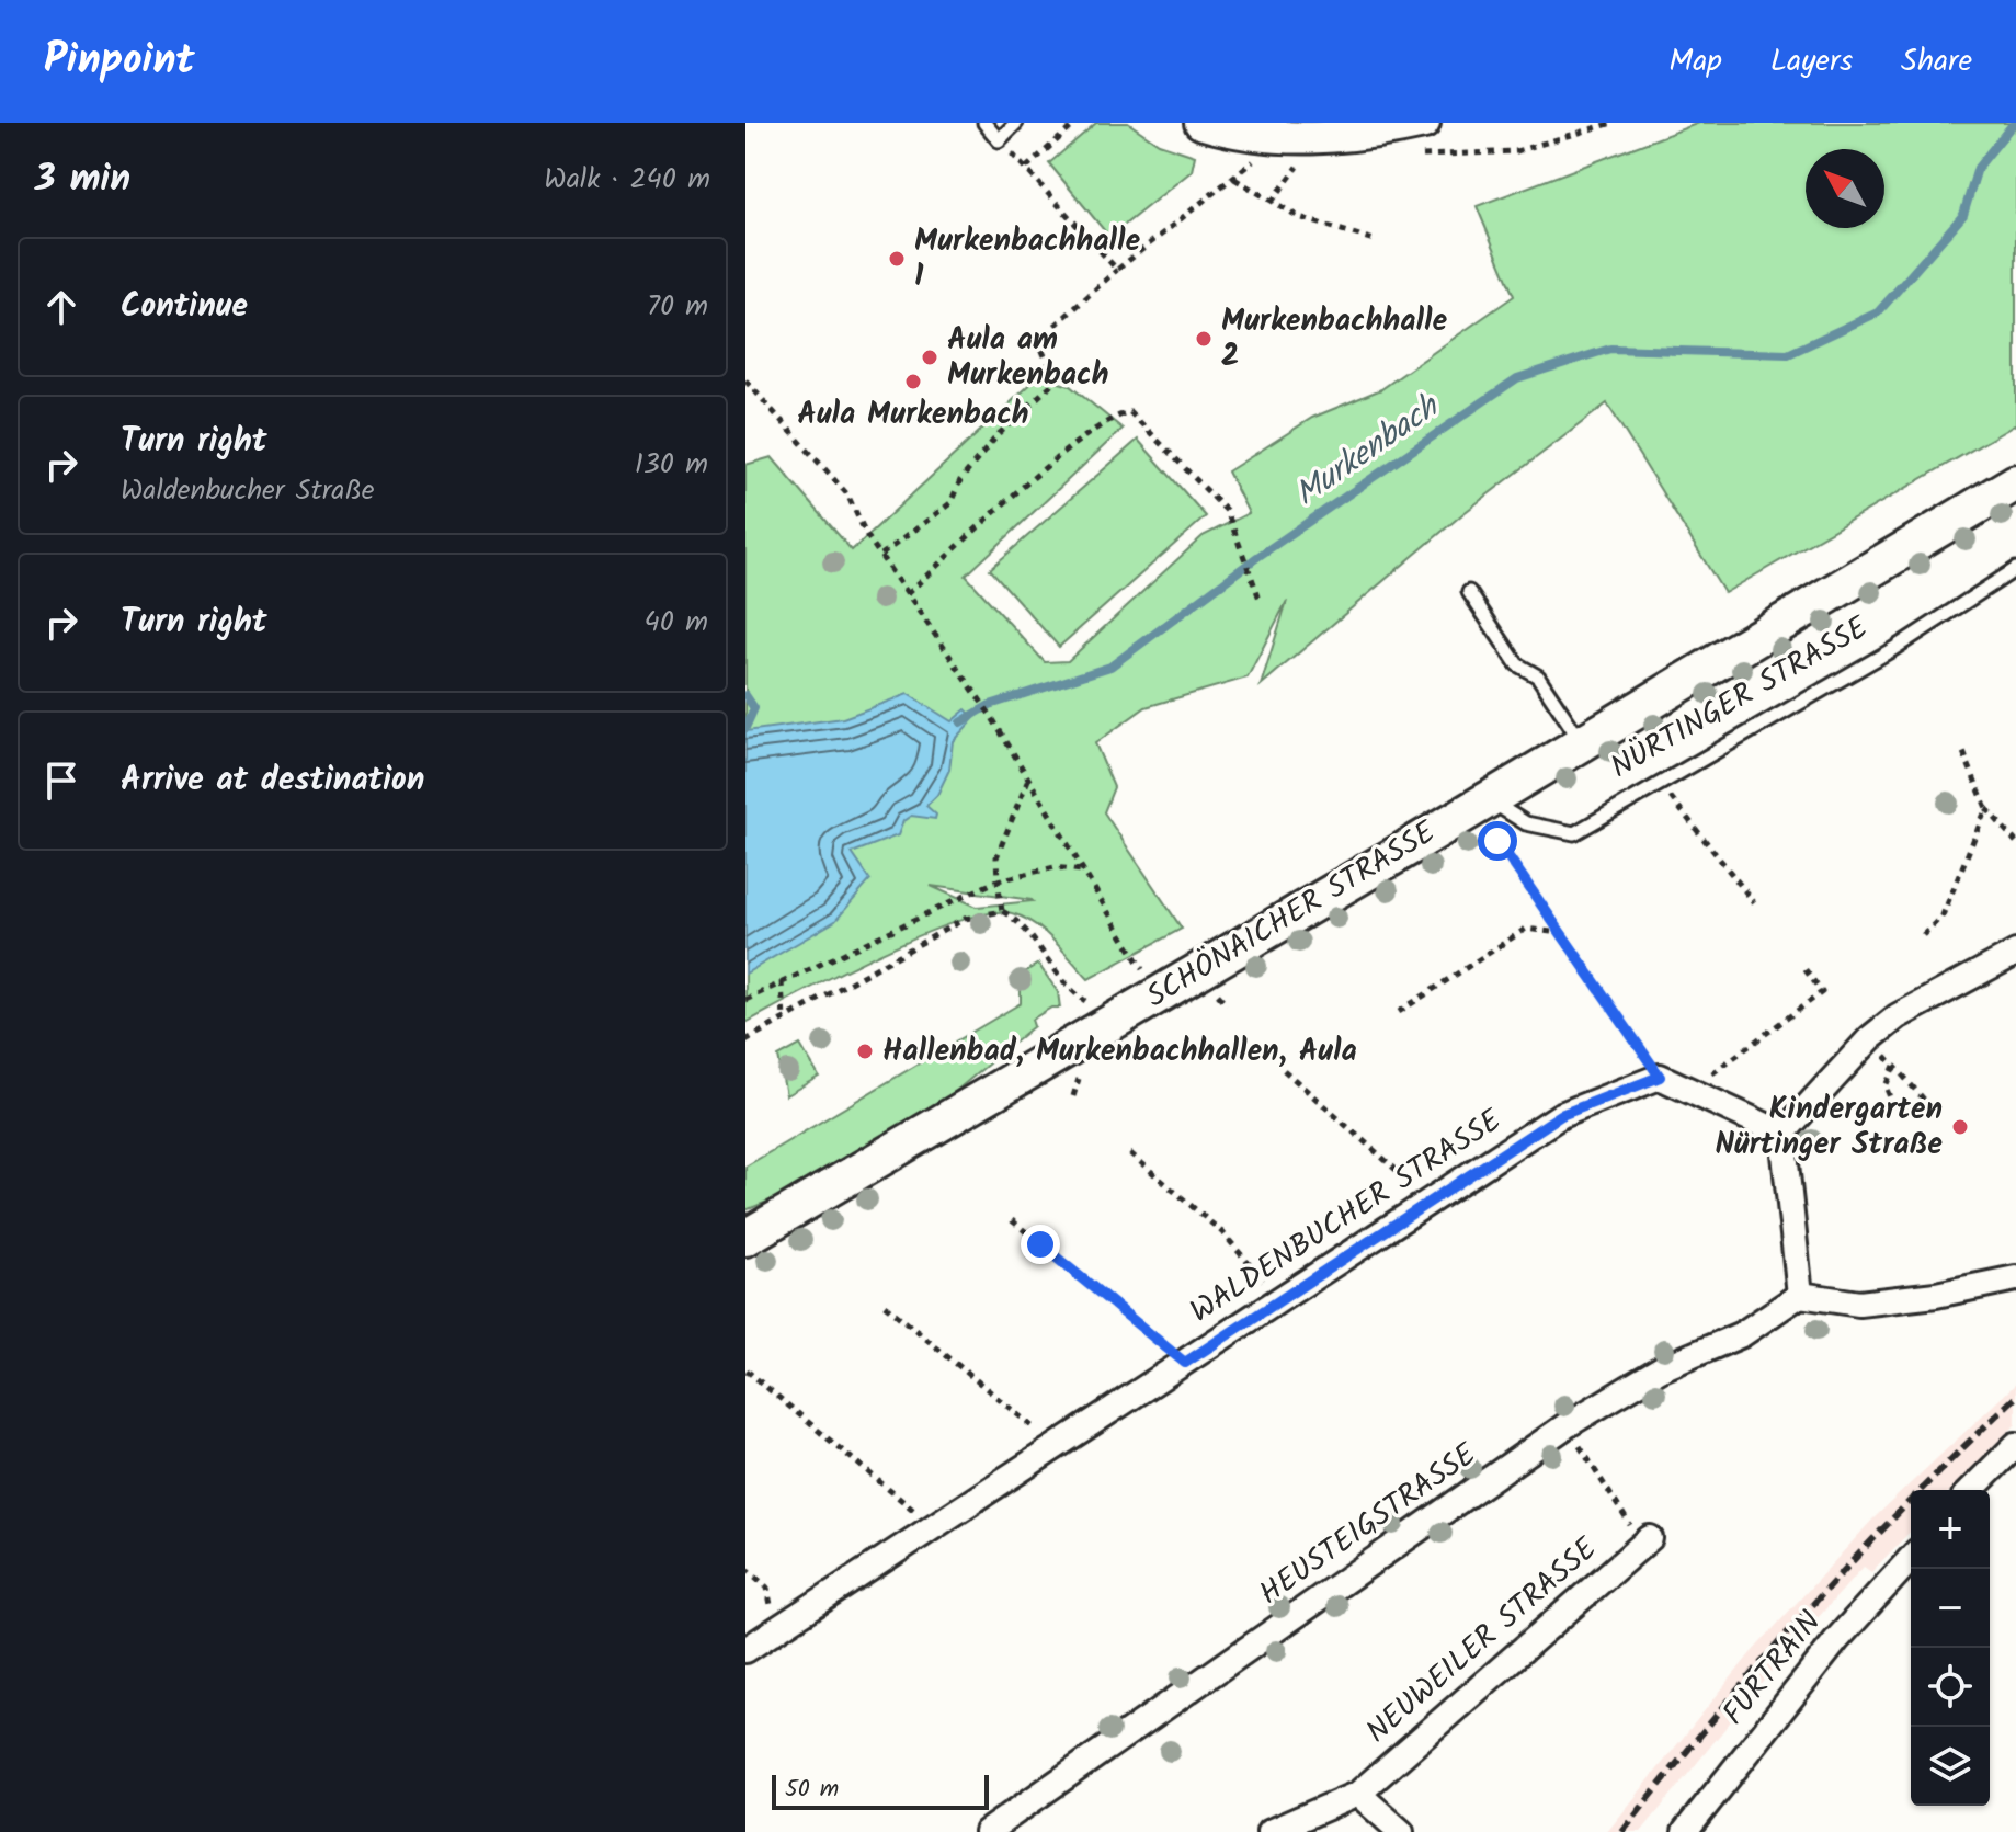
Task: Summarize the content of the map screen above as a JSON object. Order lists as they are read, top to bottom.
{
  "streets": {
    "main road": ["SCHÖNAICHER STRASSE"],
    "street": [
      "WALDENBUCHER STRASSE",
      "HEUSTEIGSTRASSE",
      "NEUWEILER STRASSE",
      "FURTRAIN"
    ],
    "lane": ["NÜRTINGER STRASSE"]
  },
  "crossings": [
    ["NÜRTINGER STRASSE", "SCHÖNAICHER STRASSE"]
  ],
  "water": ["Murkenbach"],
  "places": [
    "Murkenbachhalle 1",
    "Murkenbachhalle 2",
    "Aula am Murkenbach",
    "Aula Murkenbach",
    "Hallenbad, Murkenbachhallen, Aula",
    "Kindergarten Nürtinger Straße"
  ],
  "scale_bar": "50 m",
  "north": "top left",
  "page": {
    "header": "Pinpoint",
    "nav": ["Map", "Layers", "Share"],
    "heading": ["3 min", "Walk · 240 m"],
    "list": [
      ["Continue", "70 m"],
      ["Turn right", "Waldenbucher Straße", "130 m"],
      ["Turn right", "40 m"],
      "Arrive at destination"
    ],
    "map_buttons": ["+", "−"],
    "scale": "50 m"
  }
}
